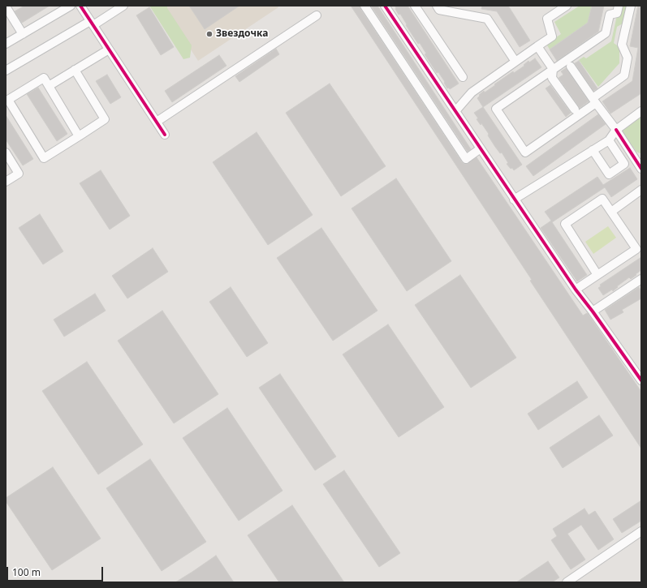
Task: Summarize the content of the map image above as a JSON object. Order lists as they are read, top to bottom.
{
  "places": ["Звездочка"],
  "scale_bar": "100 m"
}
